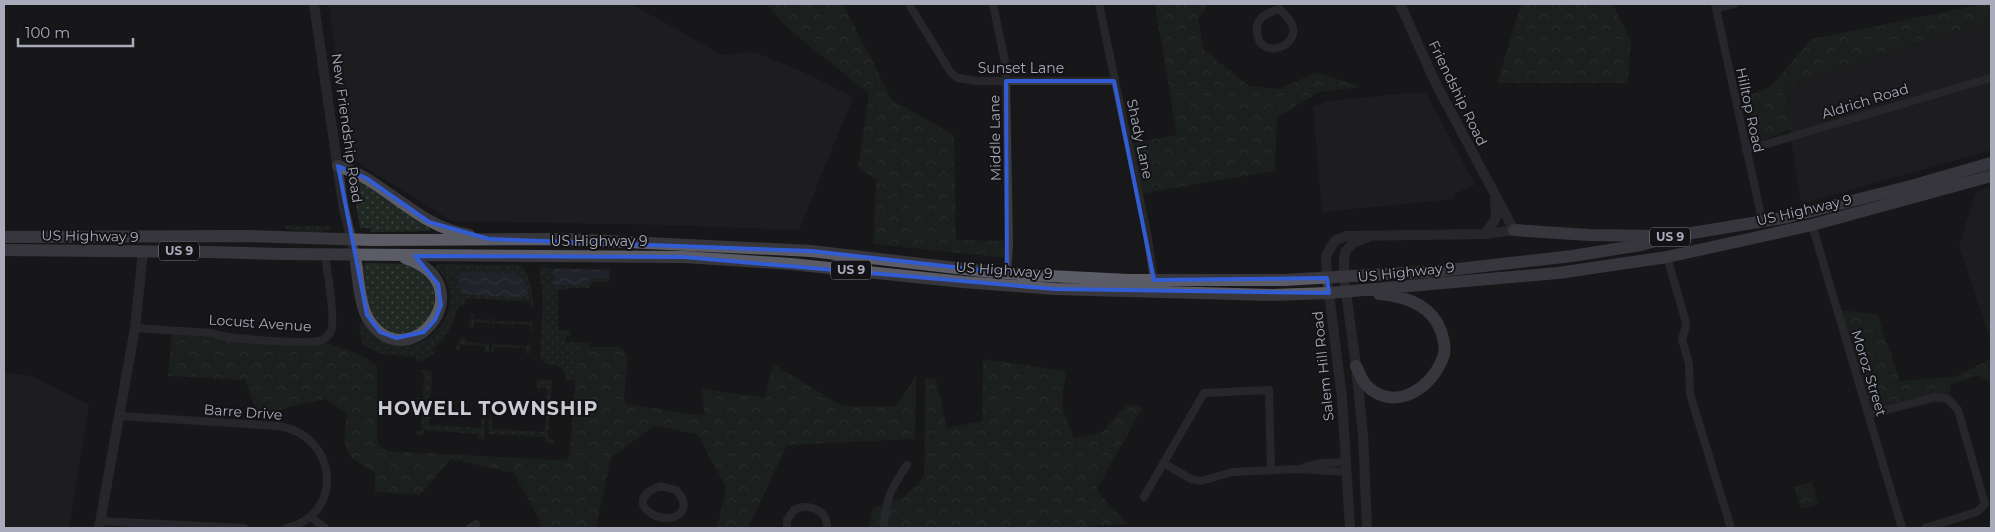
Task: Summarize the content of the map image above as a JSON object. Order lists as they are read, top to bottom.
{
  "streets": {
    "highway": ["US Highway 9", "US 9"],
    "street": [
      "Sunset Lane",
      "Friendship Road",
      "Aldrich Road",
      "Hilltop Road",
      "New Friendship Road",
      "Middle Lane",
      "Shady Lane",
      "Locust Avenue",
      "Salem Hill Road",
      "Moroz Street",
      "Barre Drive"
    ]
  },
  "crossings": [
    ["Sunset Lane", "Middle Lane"],
    ["Sunset Lane", "Shady Lane"],
    ["Friendship Road", "Salem Hill Road"],
    ["Aldrich Road", "Hilltop Road"],
    ["Hilltop Road", "US Highway 9"],
    ["New Friendship Road", "US Highway 9"],
    ["Middle Lane", "US Highway 9"],
    ["Shady Lane", "US Highway 9"],
    ["US Highway 9", "Locust Avenue"],
    ["US Highway 9", "Salem Hill Road"],
    ["US Highway 9", "Moroz Street"]
  ],
  "districts": ["HOWELL TOWNSHIP"],
  "scale_bar": "100 m"
}
